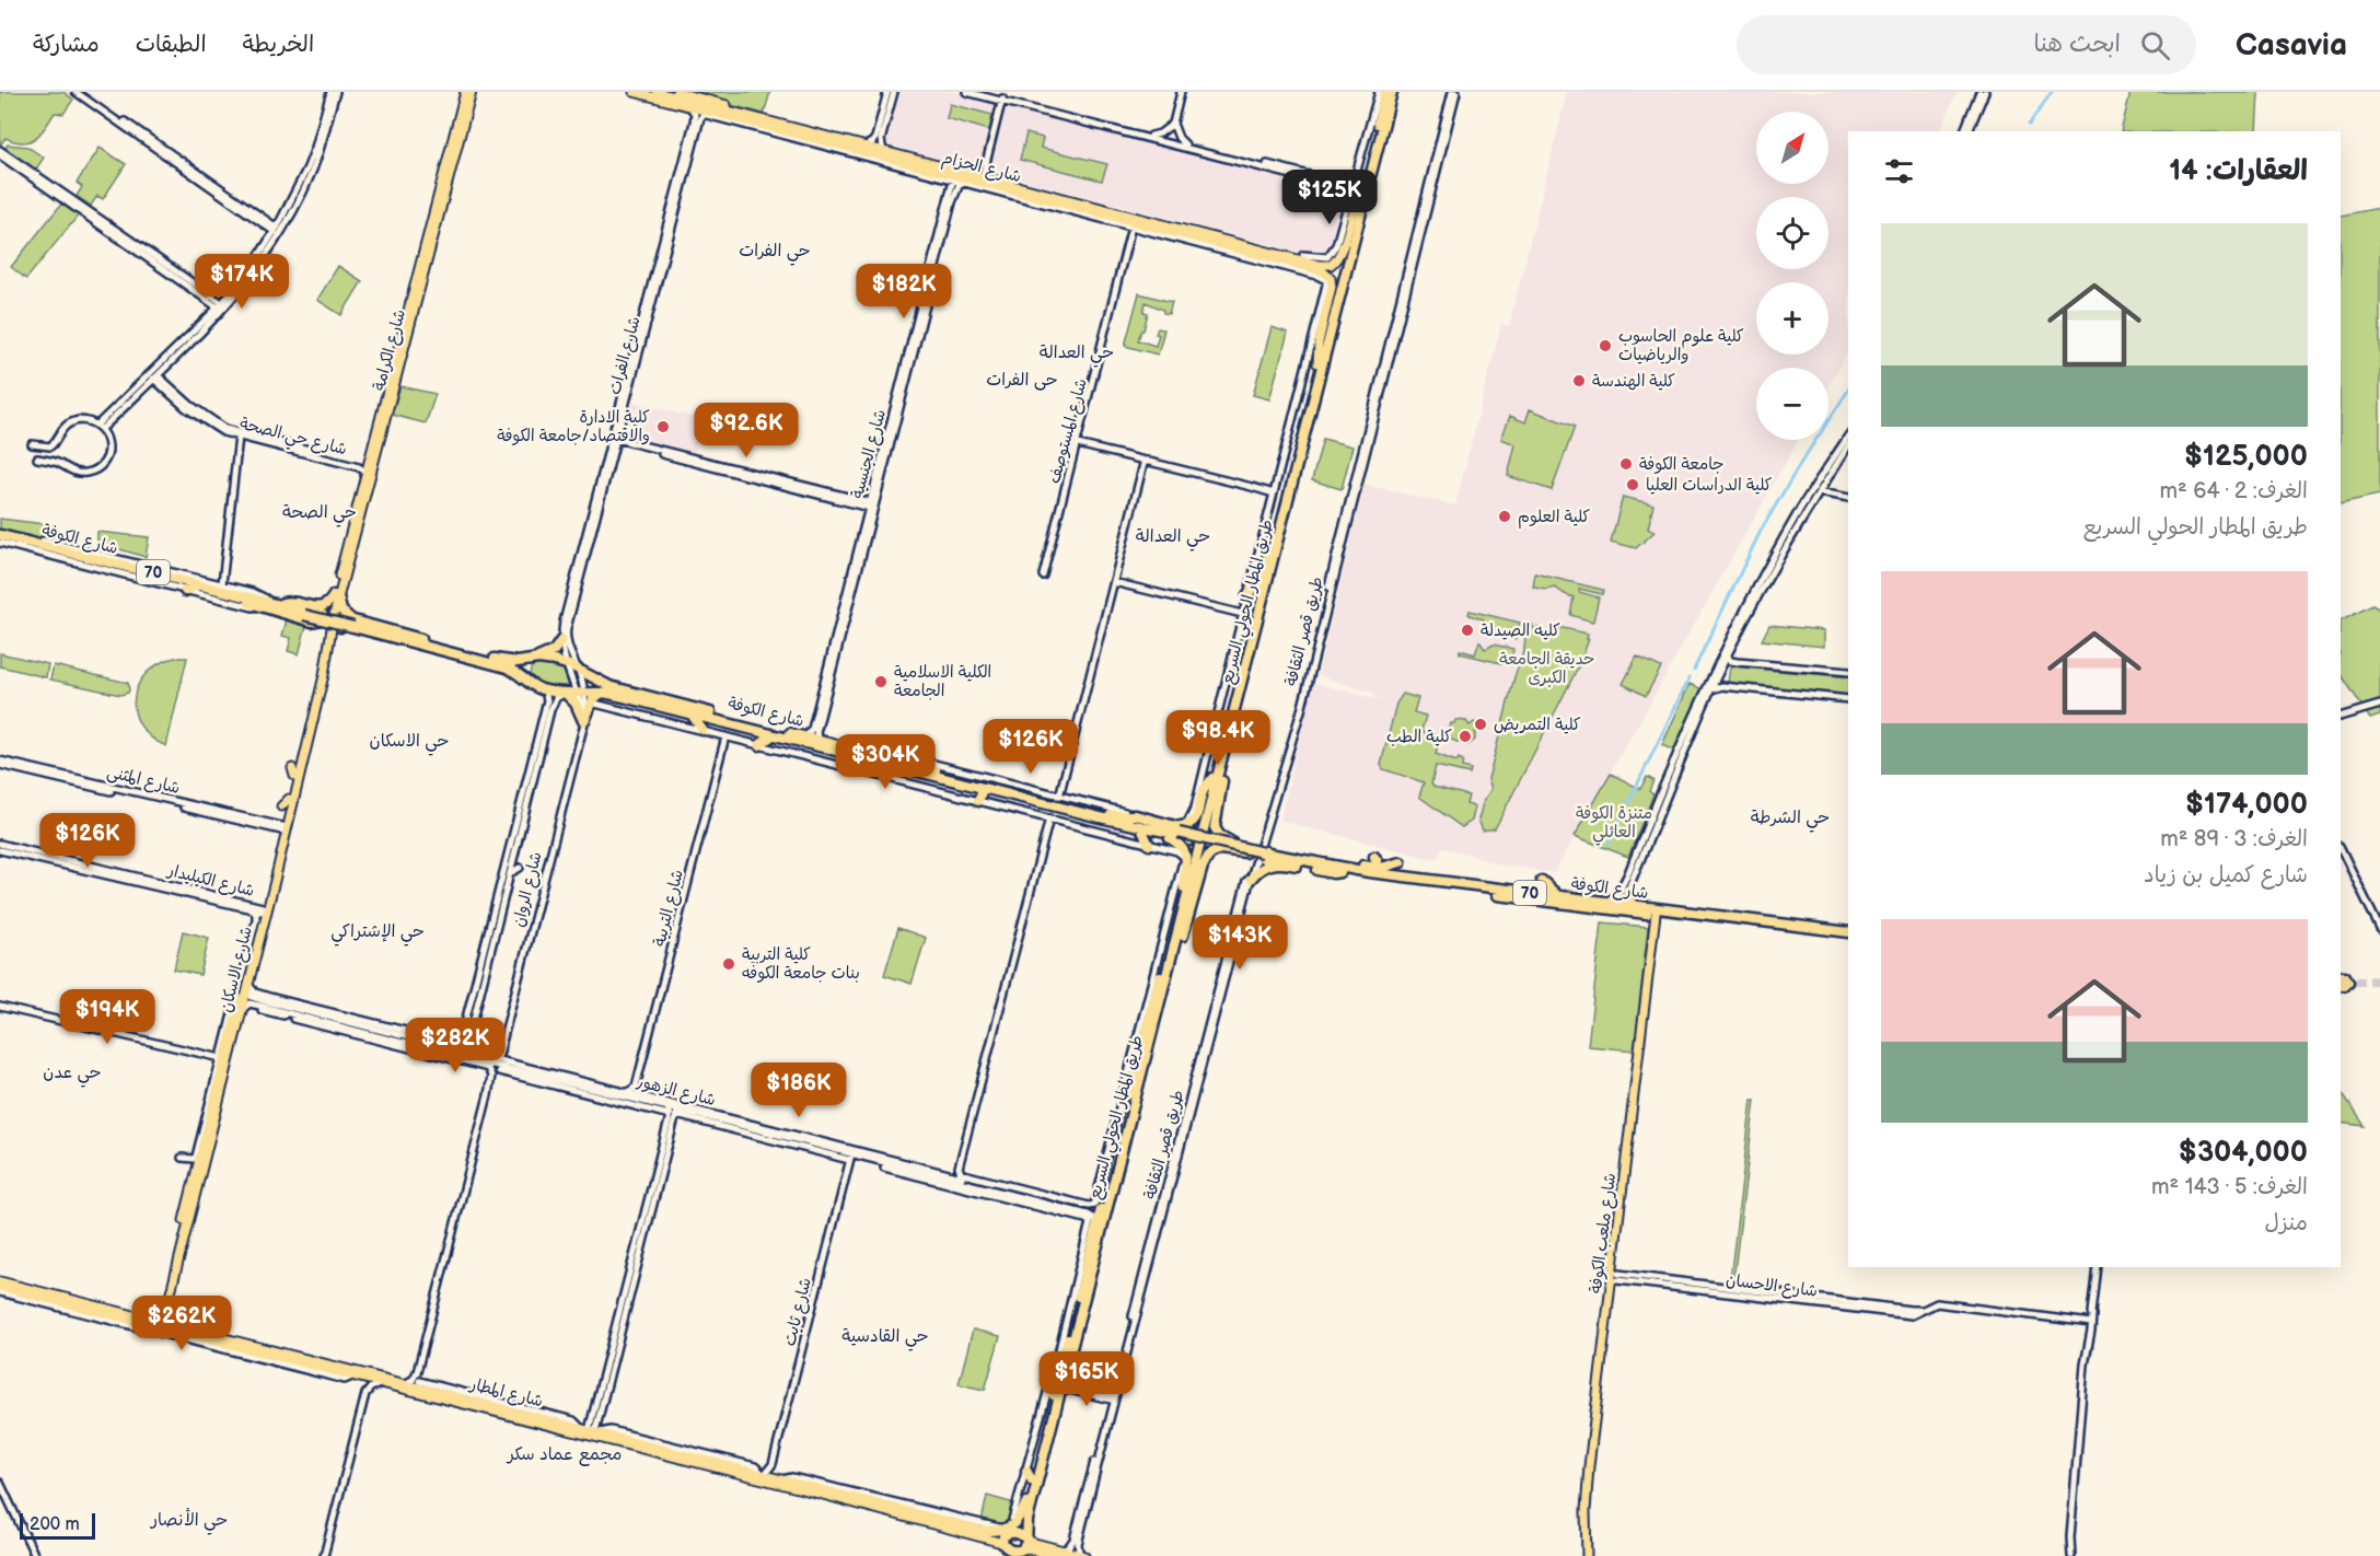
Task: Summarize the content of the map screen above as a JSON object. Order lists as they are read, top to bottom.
{
  "streets": {
    "highway": ["شارع الكوفة", "70", "طريق المطار الحولي السريع"],
    "main road": [
      "شارع الحزام",
      "شارع الكرامة",
      "شارع الاسكان",
      "شارع ملعب الكوفة",
      "شارع المطار"
    ],
    "street": [
      "شارع الفرات",
      "شارع المستوصف",
      "شارع حي الصحة",
      "شارع الجنسية",
      "طريق قصر الثقافة",
      "شارع المثنى",
      "شارع الكيليدار",
      "شارع الروان",
      "شارع التربية",
      "شارع الزهور",
      "شارع الاحسان",
      "شارع ثابت"
    ]
  },
  "crossings": [
    ["شارع الحزام", "شارع الجنسية"],
    ["شارع الحزام", "طريق المطار الحولي السريع"],
    ["شارع الكرامة", "شارع حي الصحة"],
    ["شارع الكرامة", "شارع الاسكان"],
    ["شارع الفرات", "70"],
    ["شارع الجنسية", "شارع الكوفة"],
    ["شارع الكوفة", "70"],
    ["شارع الكوفة", "طريق قصر الثقافة"],
    ["شارع الكوفة", "شارع الروان"],
    ["شارع الكوفة", "شارع ملعب الكوفة"],
    ["70", "طريق قصر الثقافة"],
    ["70", "شارع الروان"],
    ["طريق المطار الحولي السريع", "شارع الزهور"],
    ["طريق المطار الحولي السريع", "شارع المطار"],
    ["شارع المثنى", "شارع الاسكان"],
    ["شارع الكيليدار", "شارع الاسكان"],
    ["شارع التربية", "شارع الزهور"],
    ["شارع الاسكان", "شارع الزهور"],
    ["شارع الاسكان", "شارع المطار"],
    ["شارع الزهور", "شارع ثابت"],
    ["شارع ملعب الكوفة", "شارع الاحسان"],
    ["شارع ثابت", "شارع المطار"]
  ],
  "districts": [
    "حي الفرات",
    "حي العدالة",
    "حی الفرات",
    "حي الصحة",
    "حي العدالة",
    "حي الاسكان",
    "حي الشرطة",
    "حي الإشتراكي",
    "حي عدن",
    "حي القادسية",
    "مجمع عماد سكر",
    "حي الأنصار"
  ],
  "parks": ["حديقة الجامعة الكبرى", "متنزة الكوفة العائلي"],
  "places": [
    "كلية علوم الحاسوب والرياضيات",
    "كلية الهندسة",
    "كلية الادارة والاقتصاد/جامعة الكوفة",
    "جامعة الكوفة",
    "كلية الدراسات العليا",
    "كلية العلوم",
    "كليه الصيدلة",
    "الكلية الاسلامية الجامعة",
    "كلية التمريض",
    "كلية الطب",
    "كلية التربية بنات جامعة الكوفه"
  ],
  "scale_bar": "200 m",
  "north": "top right",
  "page": {
    "header": "Casavia",
    "search": "ابحث هنا",
    "nav": ["الخريطة", "الطبقات", "مشاركة"],
    "map_buttons": ["+", "−"],
    "heading": "العقارات: 14",
    "price": [
      "$125K",
      "$174K",
      "$182K",
      "$92.6K",
      "$98.4K",
      "$126K",
      "$304K",
      "$126K",
      "$143K",
      "$194K",
      "$282K",
      "$186K",
      "$262K",
      "$165K"
    ],
    "list": [
      {
        "name": "$125,000",
        "note": "الغرف: 2 · 64 m² · طريق المطار الحولي السريع"
      },
      {
        "name": "$174,000",
        "note": "الغرف: 3 · 89 m² · شارع كميل بن زياد"
      },
      {
        "name": "$304,000",
        "note": "الغرف: 5 · 143 m² · منزل"
      }
    ],
    "scale": "200 m"
  }
}
